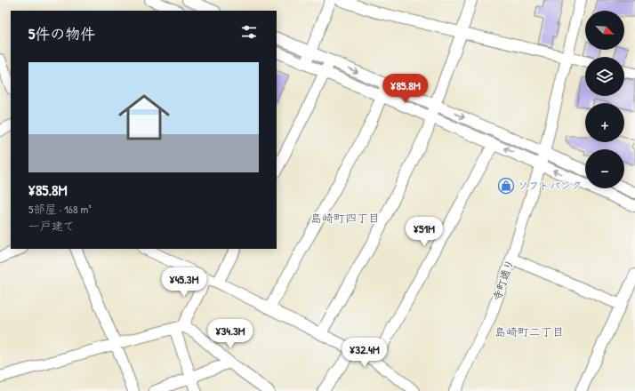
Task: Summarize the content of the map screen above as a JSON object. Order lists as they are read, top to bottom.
{
  "streets": {
    "street": ["寺町通り"]
  },
  "districts": ["島崎町四丁目", "島崎町二丁目"],
  "places": {
    "shop": ["ソフトバンク"]
  },
  "north": "bottom right",
  "page": {
    "map_buttons": ["+", "−"],
    "heading": "5件の物件",
    "list": [
      {
        "name": "¥85.8M",
        "note": "5部屋 · 168 m² · 一戸建て"
      }
    ],
    "price": [
      "¥85.8M",
      "¥51M",
      "¥45.3M",
      "¥34.3M",
      "¥32.4M"
    ]
  }
}
